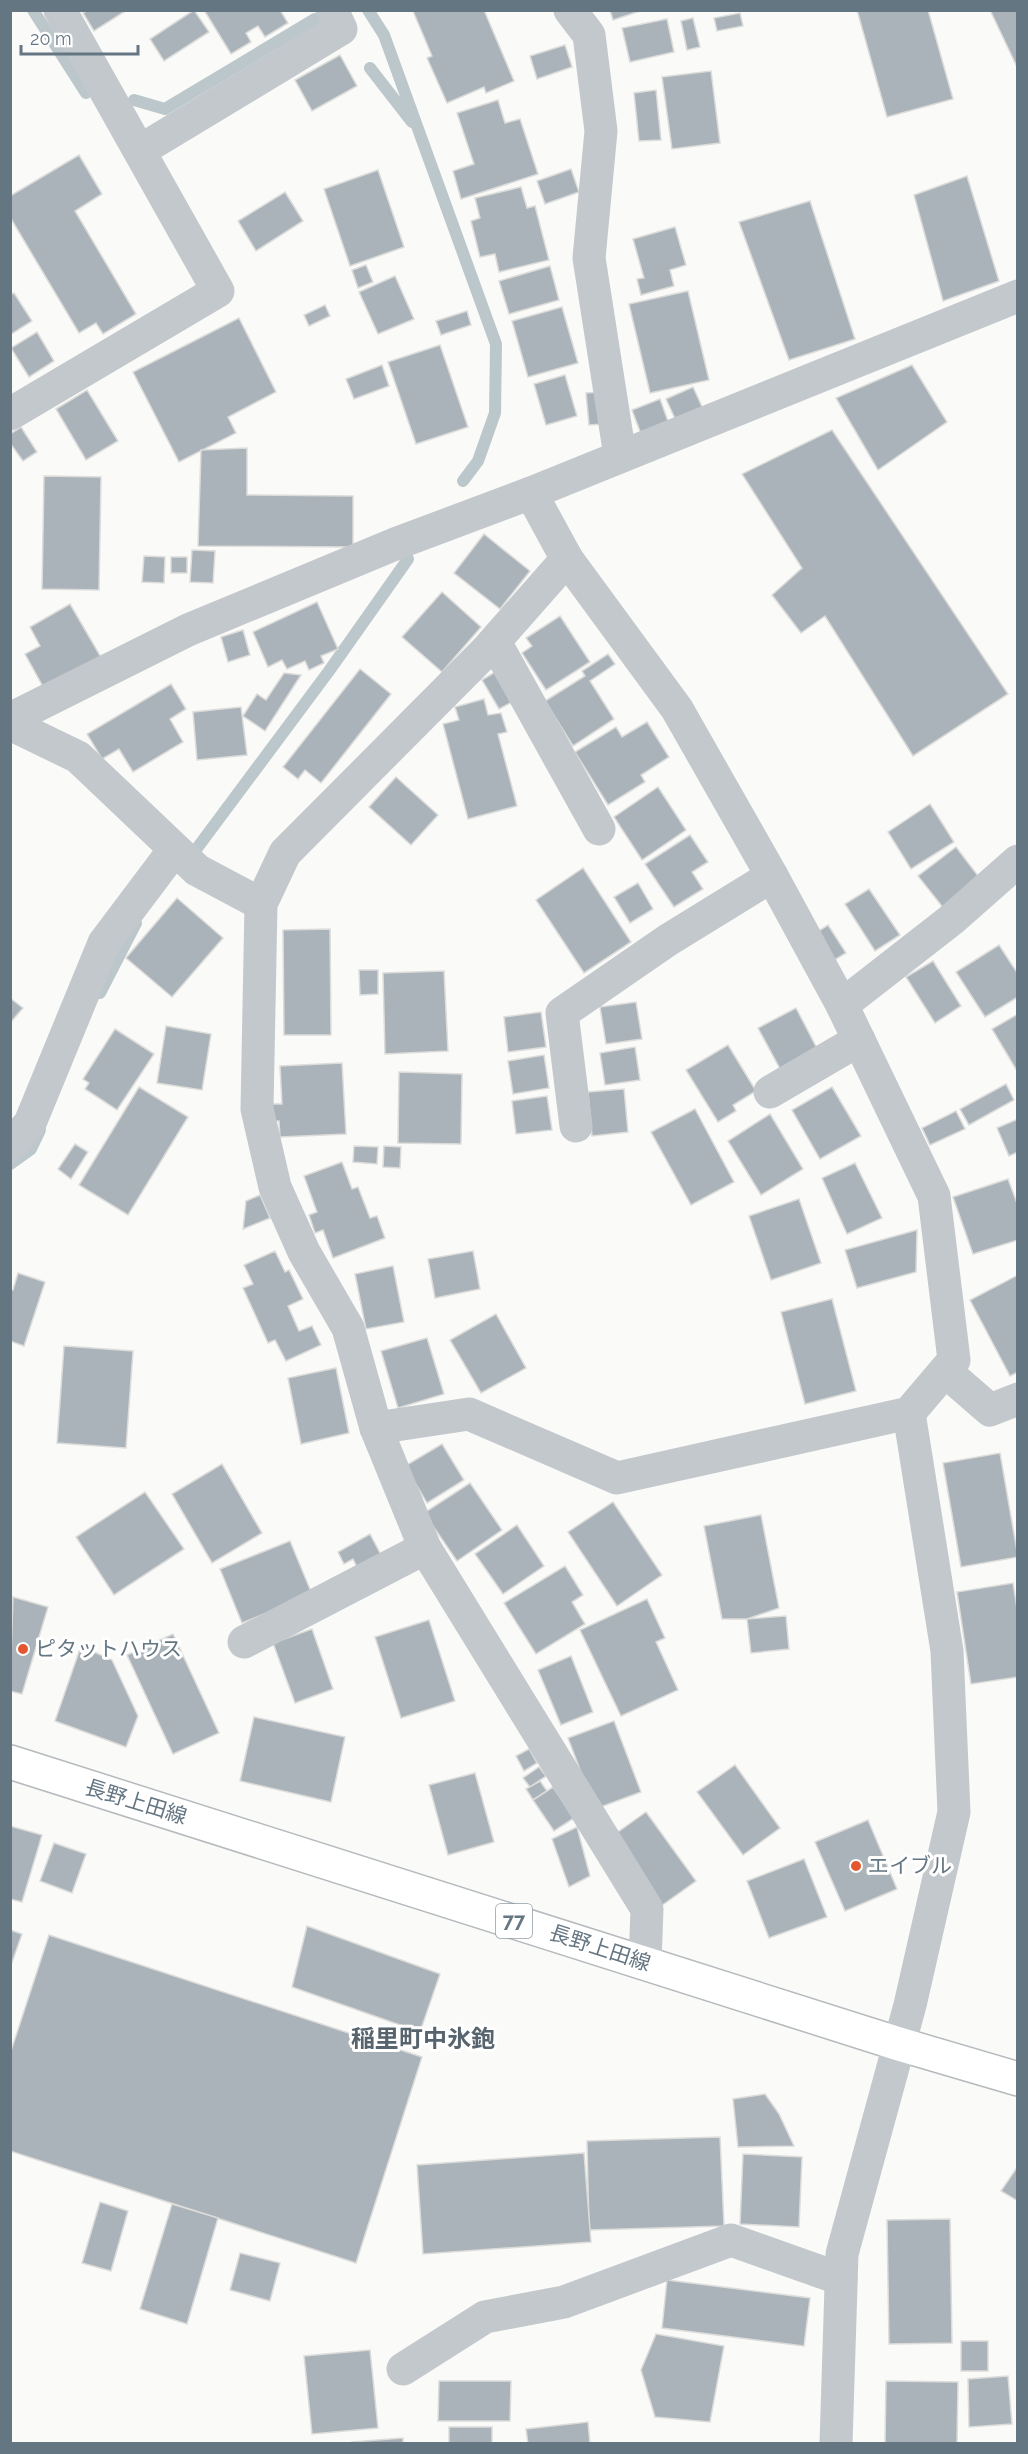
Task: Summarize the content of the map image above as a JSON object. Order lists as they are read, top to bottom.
{
  "streets": {
    "main road": ["長野上田線", "77"]
  },
  "districts": ["稲里町中氷鉋"],
  "places": ["ピタットハウス", "エイブル"],
  "scale_bar": "20 m"
}
